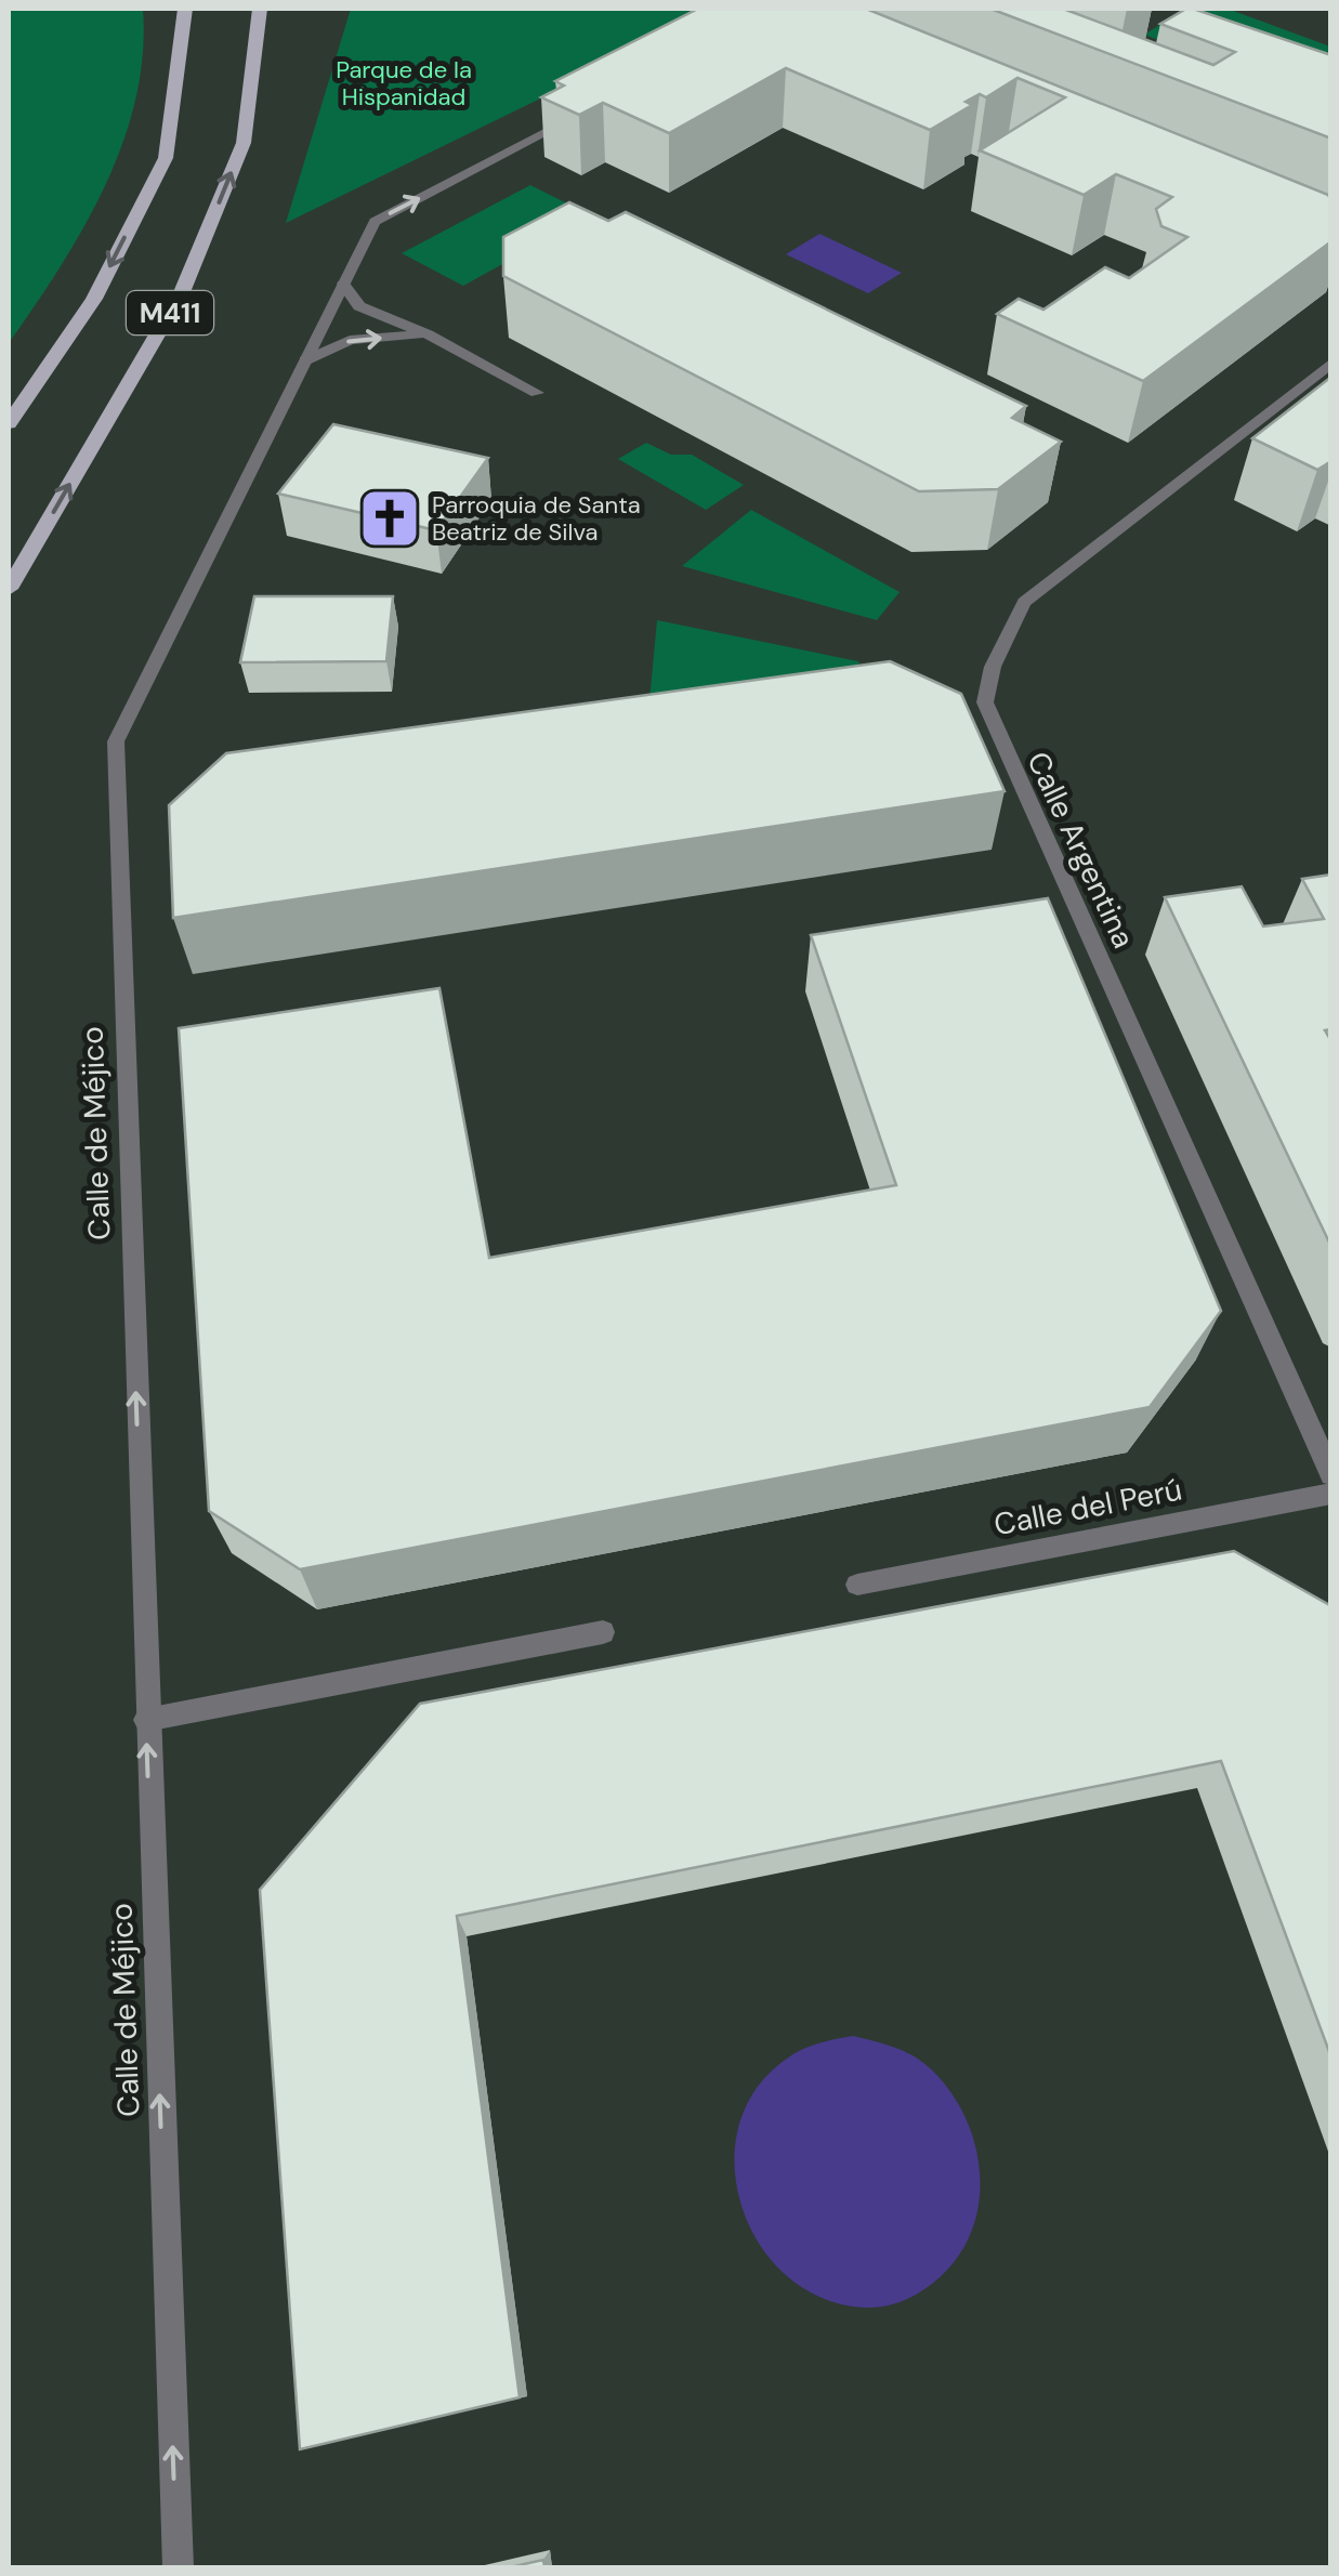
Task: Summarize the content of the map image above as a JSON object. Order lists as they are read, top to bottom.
{
  "streets": {
    "main road": ["M411"],
    "street": ["Calle Argentina", "Calle de Méjico", "Calle del Perú"]
  },
  "one_way": ["Calle de Méjico"],
  "parks": ["Parque de la Hispanidad"],
  "places": {
    "church": ["Parroquia de Santa Beatriz de Silva"]
  }
}
